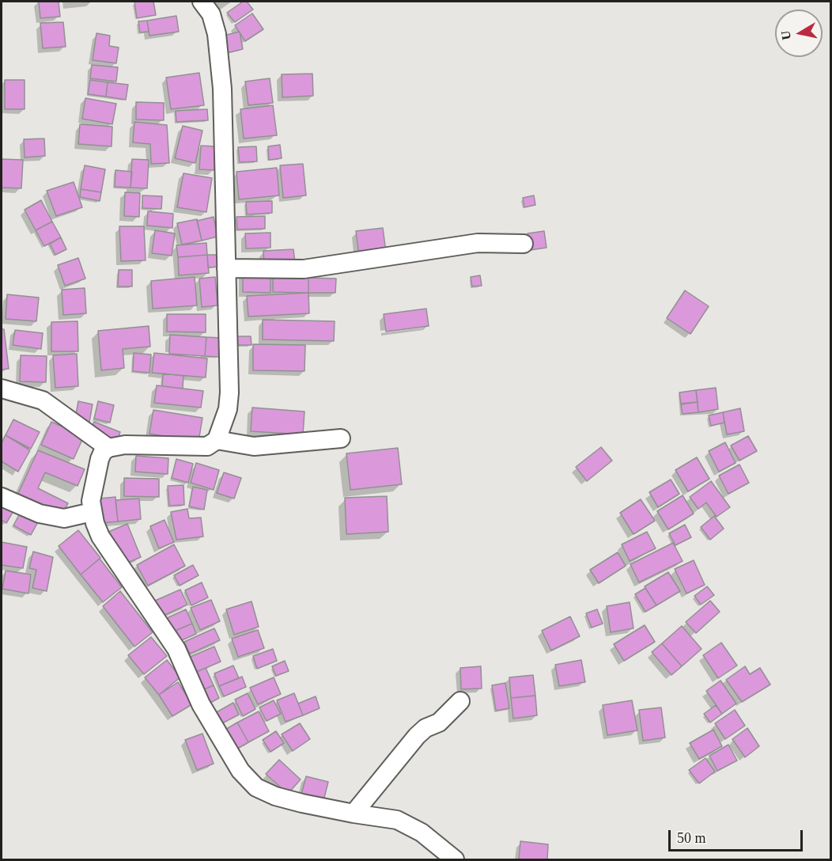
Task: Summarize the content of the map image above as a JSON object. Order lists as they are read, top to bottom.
{
  "scale_bar": "50 m",
  "north": "left"
}
